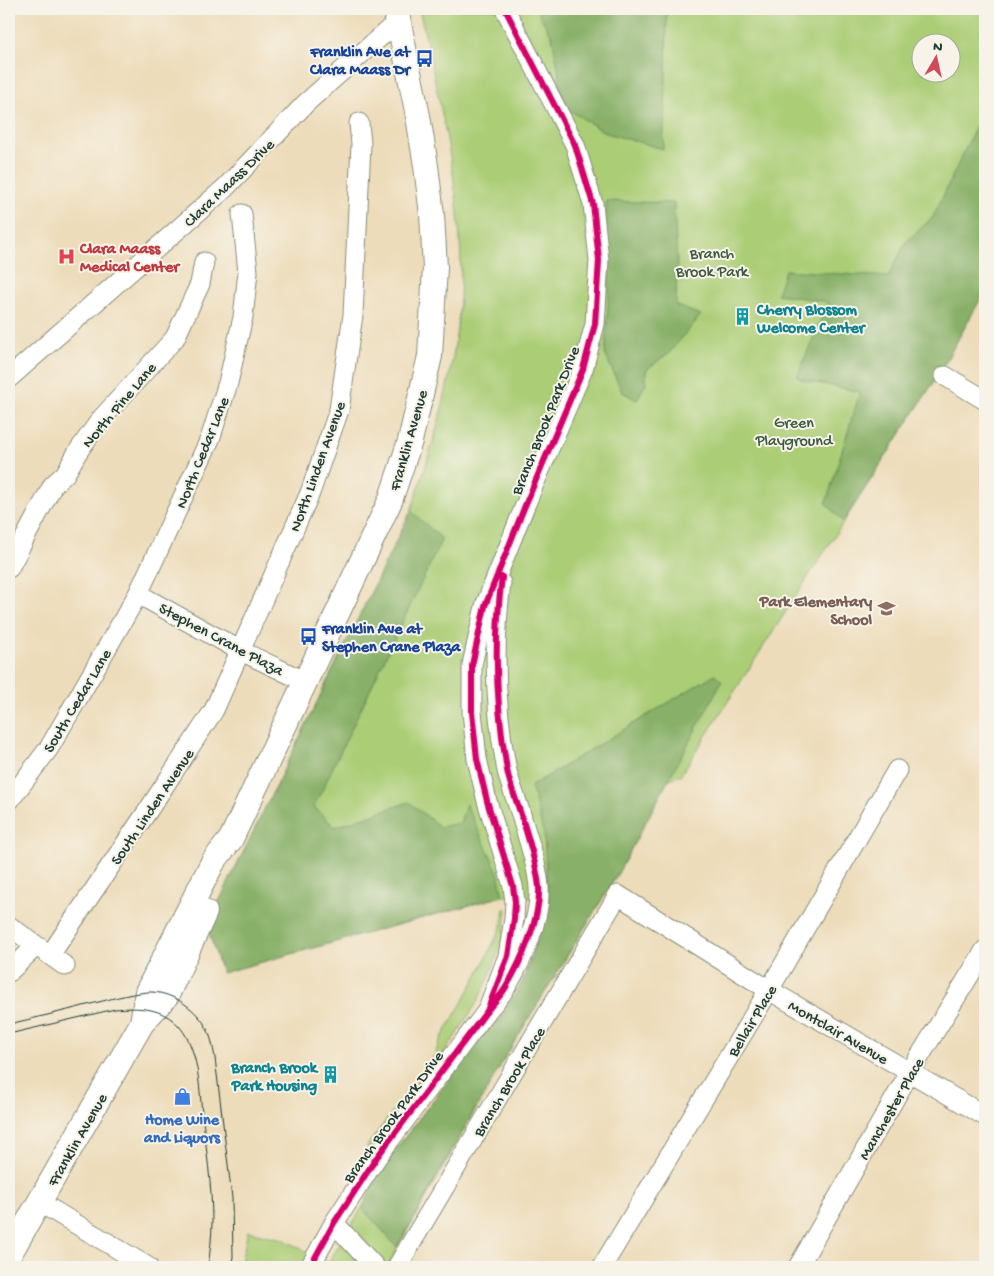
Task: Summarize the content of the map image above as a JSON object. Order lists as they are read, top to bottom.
{
  "streets": {
    "main road": ["Franklin Avenue"],
    "street": [
      "Clara Maass Drive",
      "North Pine Lane",
      "Branch Brook Park Drive",
      "North Cedar Lane",
      "North Linden Avenue",
      "Stephen Crane Plaza",
      "South Cedar Lane",
      "South Linden Avenue",
      "Bellair Place",
      "Montclair Avenue",
      "Branch Brook Place",
      "Manchester Place"
    ]
  },
  "crossings": [
    ["Clara Maass Drive", "Franklin Avenue"],
    ["Franklin Avenue", "Stephen Crane Plaza"],
    ["North Cedar Lane", "Stephen Crane Plaza"],
    ["North Cedar Lane", "South Cedar Lane"],
    ["North Linden Avenue", "Stephen Crane Plaza"],
    ["North Linden Avenue", "South Linden Avenue"],
    ["Stephen Crane Plaza", "South Cedar Lane"],
    ["Stephen Crane Plaza", "South Linden Avenue"],
    ["Bellair Place", "Montclair Avenue"],
    ["Montclair Avenue", "Branch Brook Place"],
    ["Montclair Avenue", "Manchester Place"]
  ],
  "parks": ["Branch Brook Park", "Green Playground"],
  "places": {
    "bus stop": ["Franklin Ave at Clara Maass Dr", "Franklin Ave at Stephen Crane Plaza"],
    "hospital": ["Clara Maass Medical Center"],
    "building": ["Cherry Blossom Welcome Center", "Branch Brook Park Housing"],
    "school or university": ["Park Elementary School"],
    "shop": ["Home Wine and Liquors"]
  },
  "north": "top"
}
